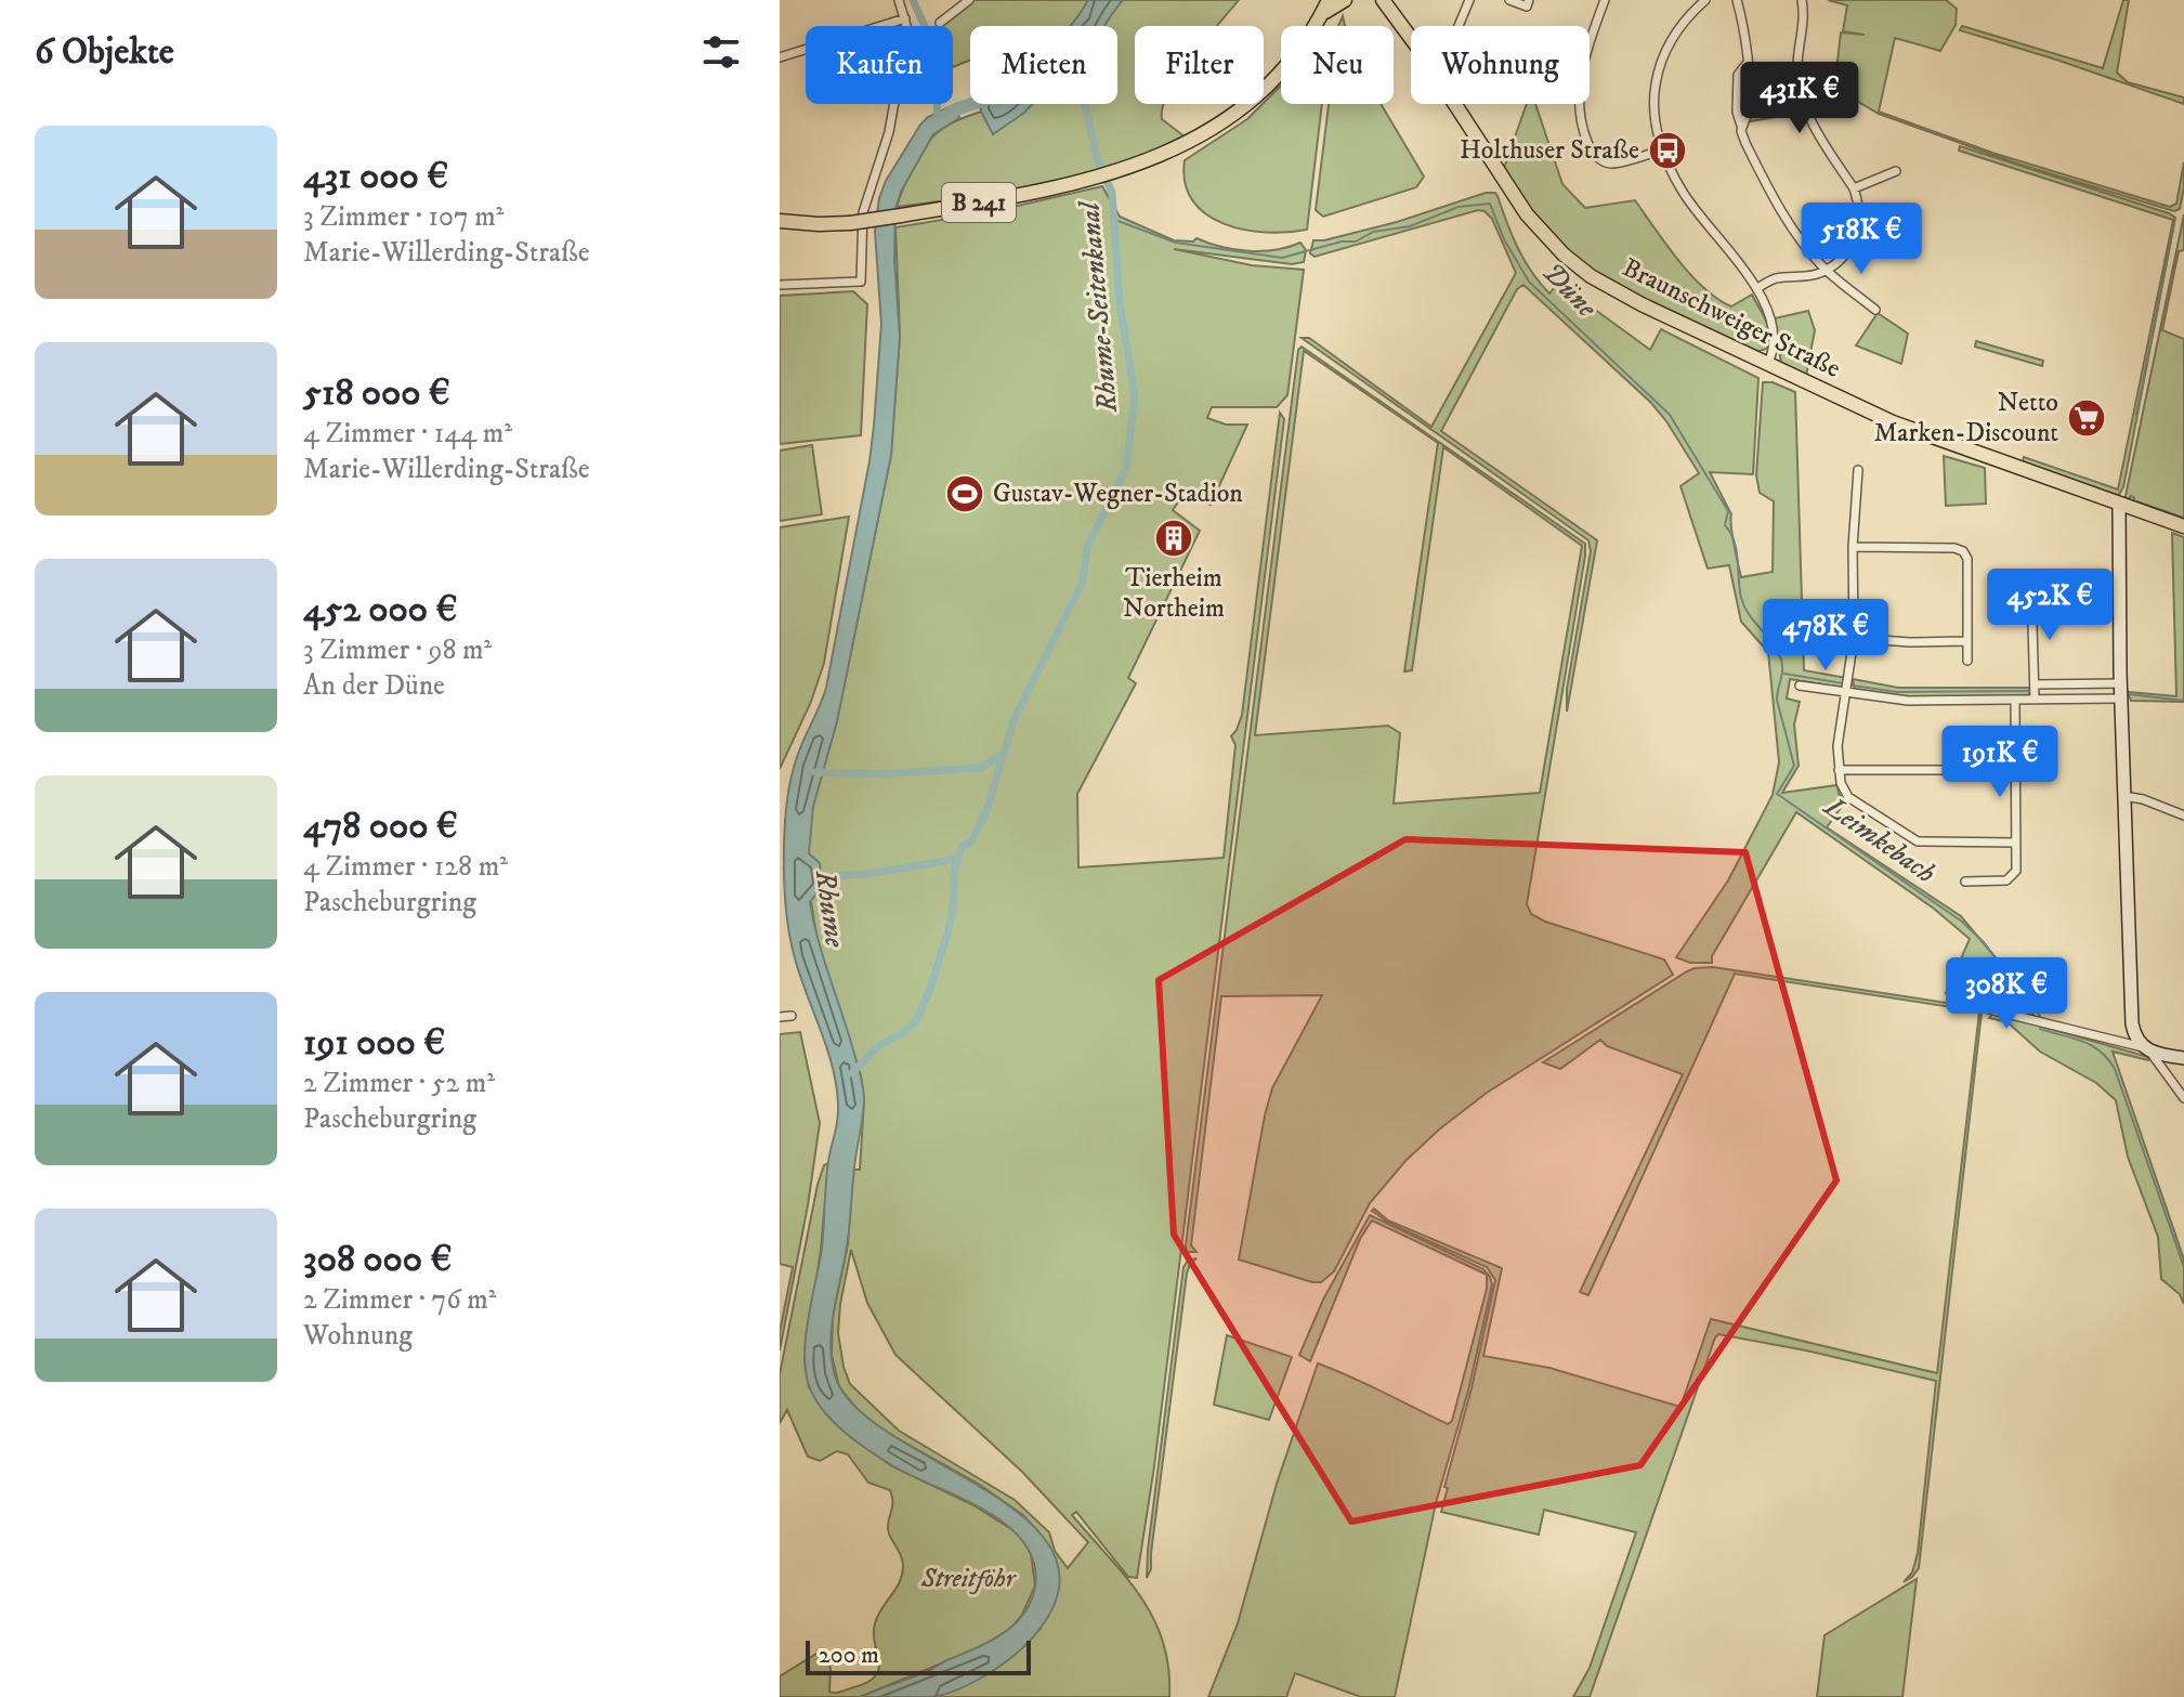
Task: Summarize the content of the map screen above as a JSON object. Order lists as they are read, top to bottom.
{
  "streets": {
    "main road": ["B 241", "Braunschweiger Straße"]
  },
  "water": [
    "Düne",
    "Rhume-Seitenkanal",
    "Leimkebach",
    "Rhume"
  ],
  "parks": ["Streitföhr"],
  "places": {
    "bus stop": ["Holthuser Straße"],
    "supermarket": ["Netto Marken-Discount"],
    "sports": ["Gustav-Wegner-Stadion"],
    "building": ["Tierheim Northeim"]
  },
  "scale_bar": "200 m",
  "page": {
    "heading": "6 Objekte",
    "chip": [
      "Kaufen",
      "Mieten",
      "Filter",
      "Neu",
      "Wohnung"
    ],
    "price": [
      "431K €",
      "518K €",
      "452K €",
      "478K €",
      "191K €",
      "308K €"
    ],
    "list": [
      {
        "name": "431 000 €",
        "note": "3 Zimmer · 107 m² · Marie-Willerding-Straße"
      },
      {
        "name": "518 000 €",
        "note": "4 Zimmer · 144 m² · Marie-Willerding-Straße"
      },
      {
        "name": "452 000 €",
        "note": "3 Zimmer · 98 m² · An der Düne"
      },
      {
        "name": "478 000 €",
        "note": "4 Zimmer · 128 m² · Pascheburgring"
      },
      {
        "name": "191 000 €",
        "note": "2 Zimmer · 52 m² · Pascheburgring"
      },
      {
        "name": "308 000 €",
        "note": "2 Zimmer · 76 m² · Wohnung"
      }
    ],
    "scale": "200 m"
  }
}
